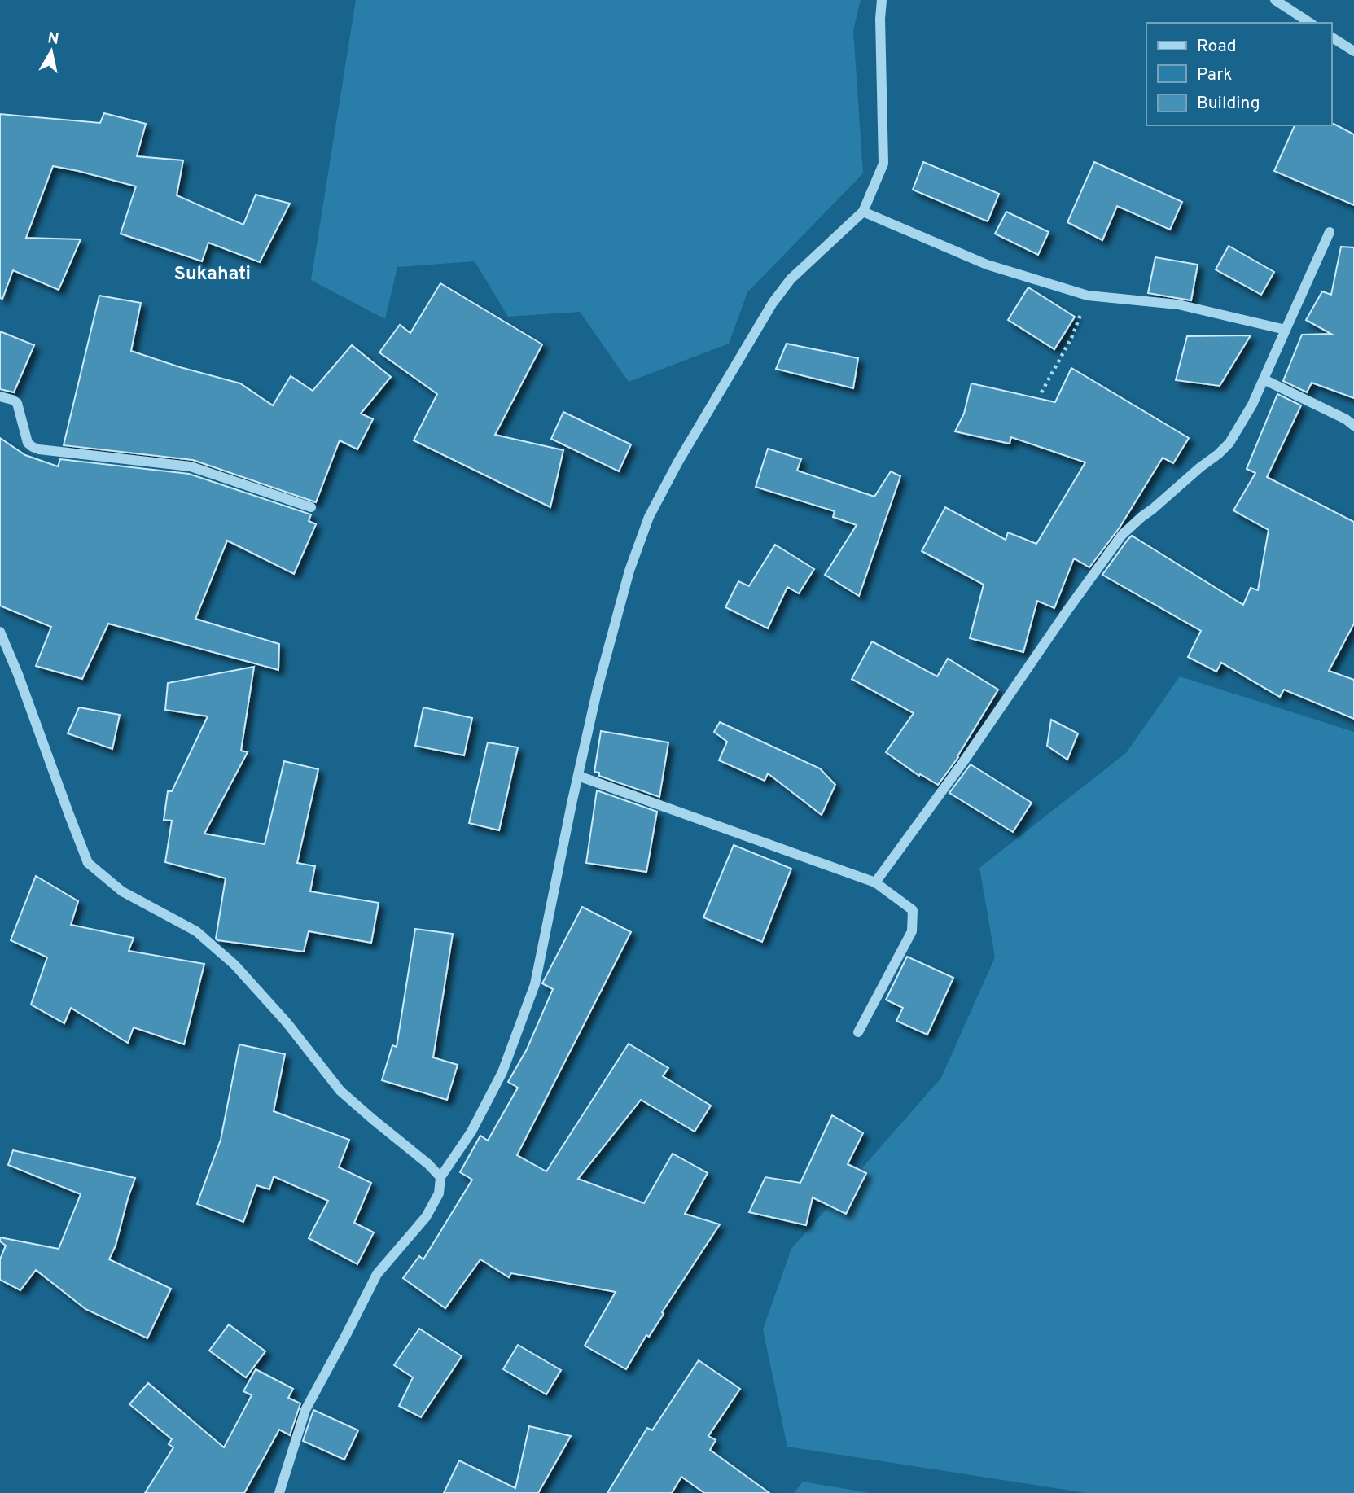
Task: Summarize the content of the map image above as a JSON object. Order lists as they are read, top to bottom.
{
  "districts": ["Sukahati"],
  "legend": ["Road", "Park", "Building"],
  "north": "top"
}
